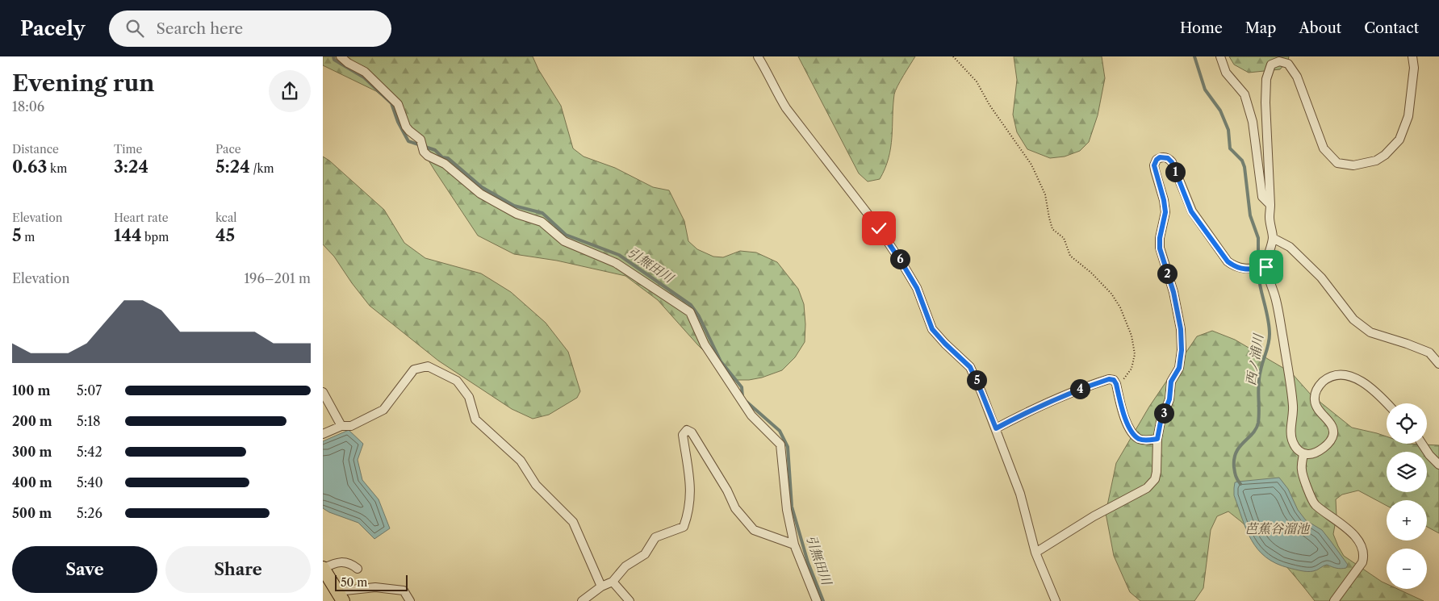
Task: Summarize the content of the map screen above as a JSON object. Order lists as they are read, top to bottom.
{
  "water": ["引無田川", "西ノ浦川", "芭蕉谷溜池"],
  "scale_bar": "50 m",
  "page": {
    "header": "Pacely",
    "search": "Search here",
    "nav": [
      "Home",
      "Map",
      "About",
      "Contact"
    ],
    "heading": ["Evening run", "18:06"],
    "stats": [
      ["Distance", "0.63 km"],
      ["Time", "3:24"],
      ["Pace", "5:24 /km"],
      ["Elevation", "5 m"],
      ["Heart rate", "144 bpm"],
      ["kcal", "45"]
    ],
    "pins": [
      "1",
      "6",
      "2",
      "5",
      "4",
      "3"
    ],
    "chart": ["Elevation", "196–201 m"],
    "list": [
      {
        "name": "100 m",
        "note": "5:07"
      },
      {
        "name": "200 m",
        "note": "5:18"
      },
      {
        "name": "300 m",
        "note": "5:42"
      },
      {
        "name": "400 m",
        "note": "5:40"
      },
      {
        "name": "500 m",
        "note": "5:26"
      }
    ],
    "map_buttons": ["+", "−"],
    "buttons": ["Save", "Share"],
    "scale": "50 m"
  }
}
